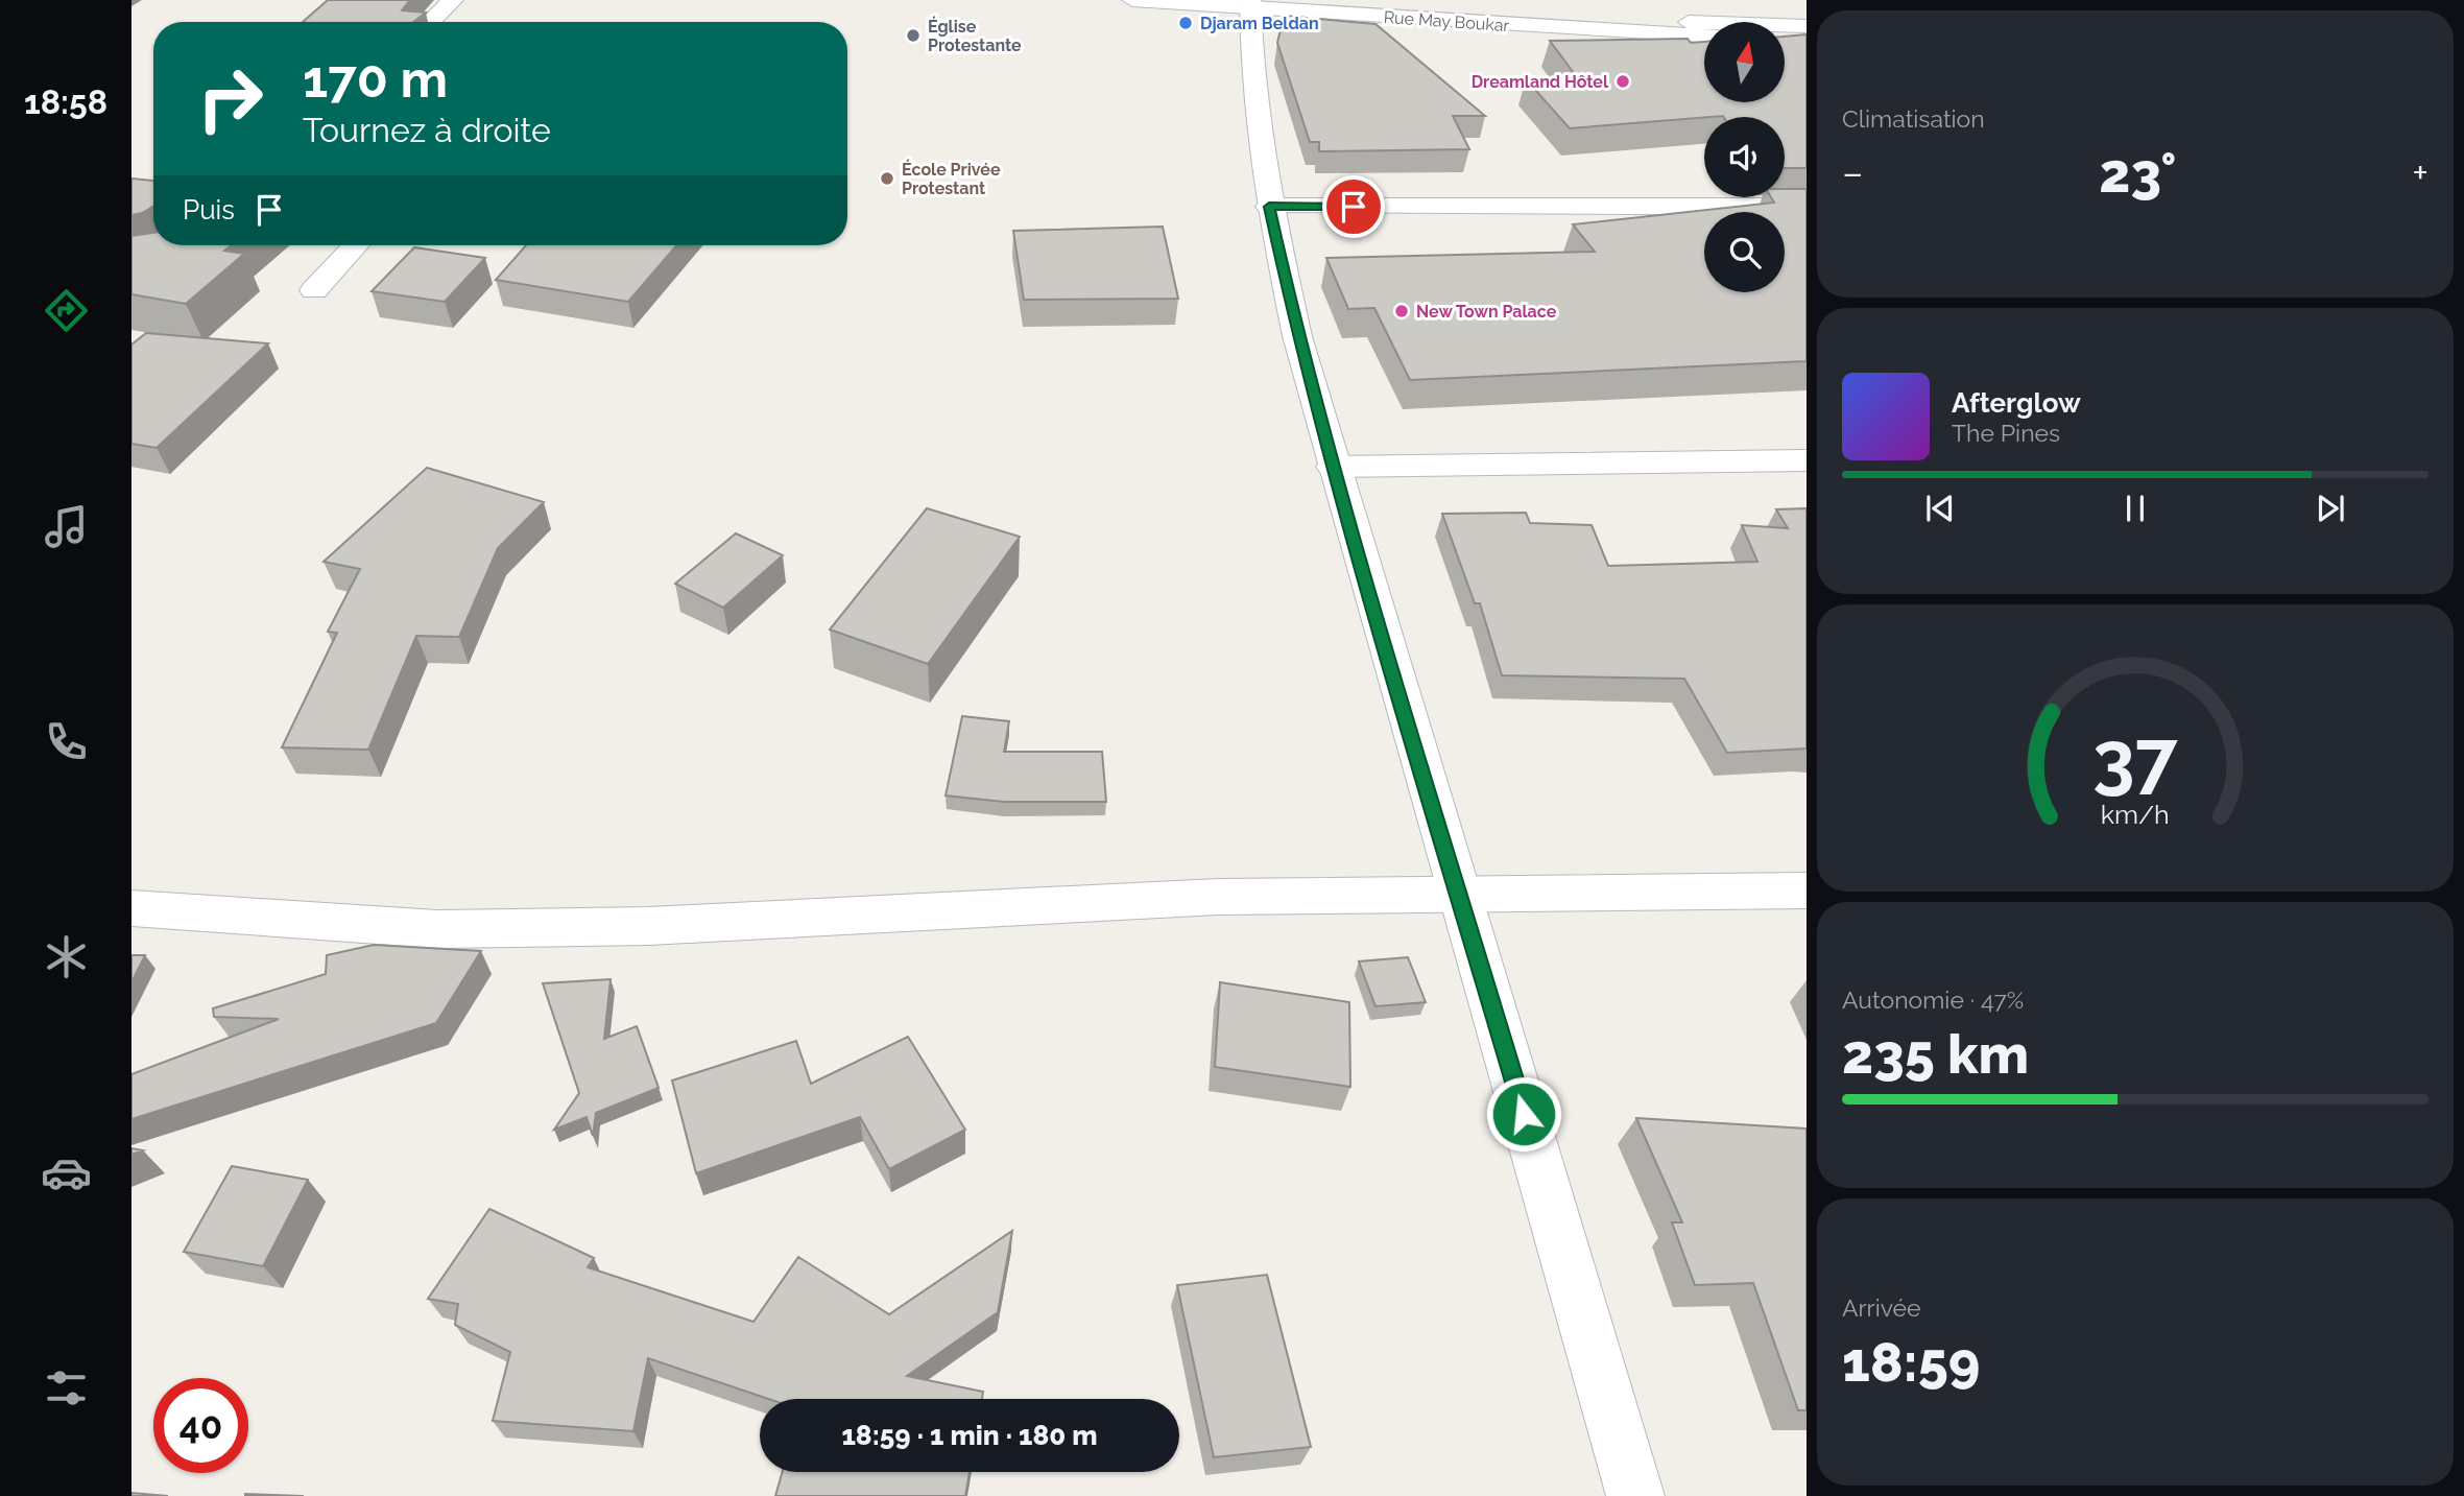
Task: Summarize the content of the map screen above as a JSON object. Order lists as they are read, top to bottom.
{
  "streets": {
    "street": ["Rue May Boukar"]
  },
  "places": [
    "Djaram Beldan",
    "Église Protestante",
    "Dreamland Hôtel",
    "École Privée Protestant",
    "New Town Palace"
  ],
  "north": "top",
  "page": {
    "tabs": "18:58",
    "tile": [
      "Climatisation",
      ["Autonomie · 47%", "235 km"],
      ["Arrivée", "18:59"]
    ],
    "turn": ["170 m", "Tournez à droite"],
    "heat": ["−", "23°", "+"],
    "then": "Puis",
    "song": ["Afterglow", "The Pines"],
    "limit": "40",
    "trip": "18:59 · 1 min · 180 m",
    "gauge": ["37", "km/h"]
  }
}
